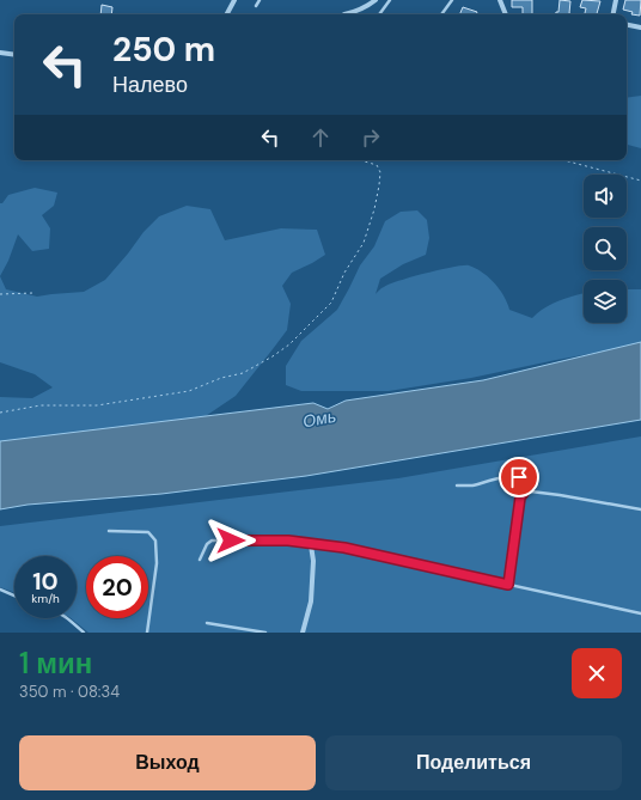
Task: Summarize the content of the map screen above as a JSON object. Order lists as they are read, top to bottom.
{
  "water": ["Омь"],
  "page": {
    "turn": ["250 m", "Налево"],
    "speed": "10 km/h",
    "limit": "20",
    "heading": ["1 мин", "350 m · 08:34"],
    "buttons": ["Выход", "Поделиться"]
  }
}
